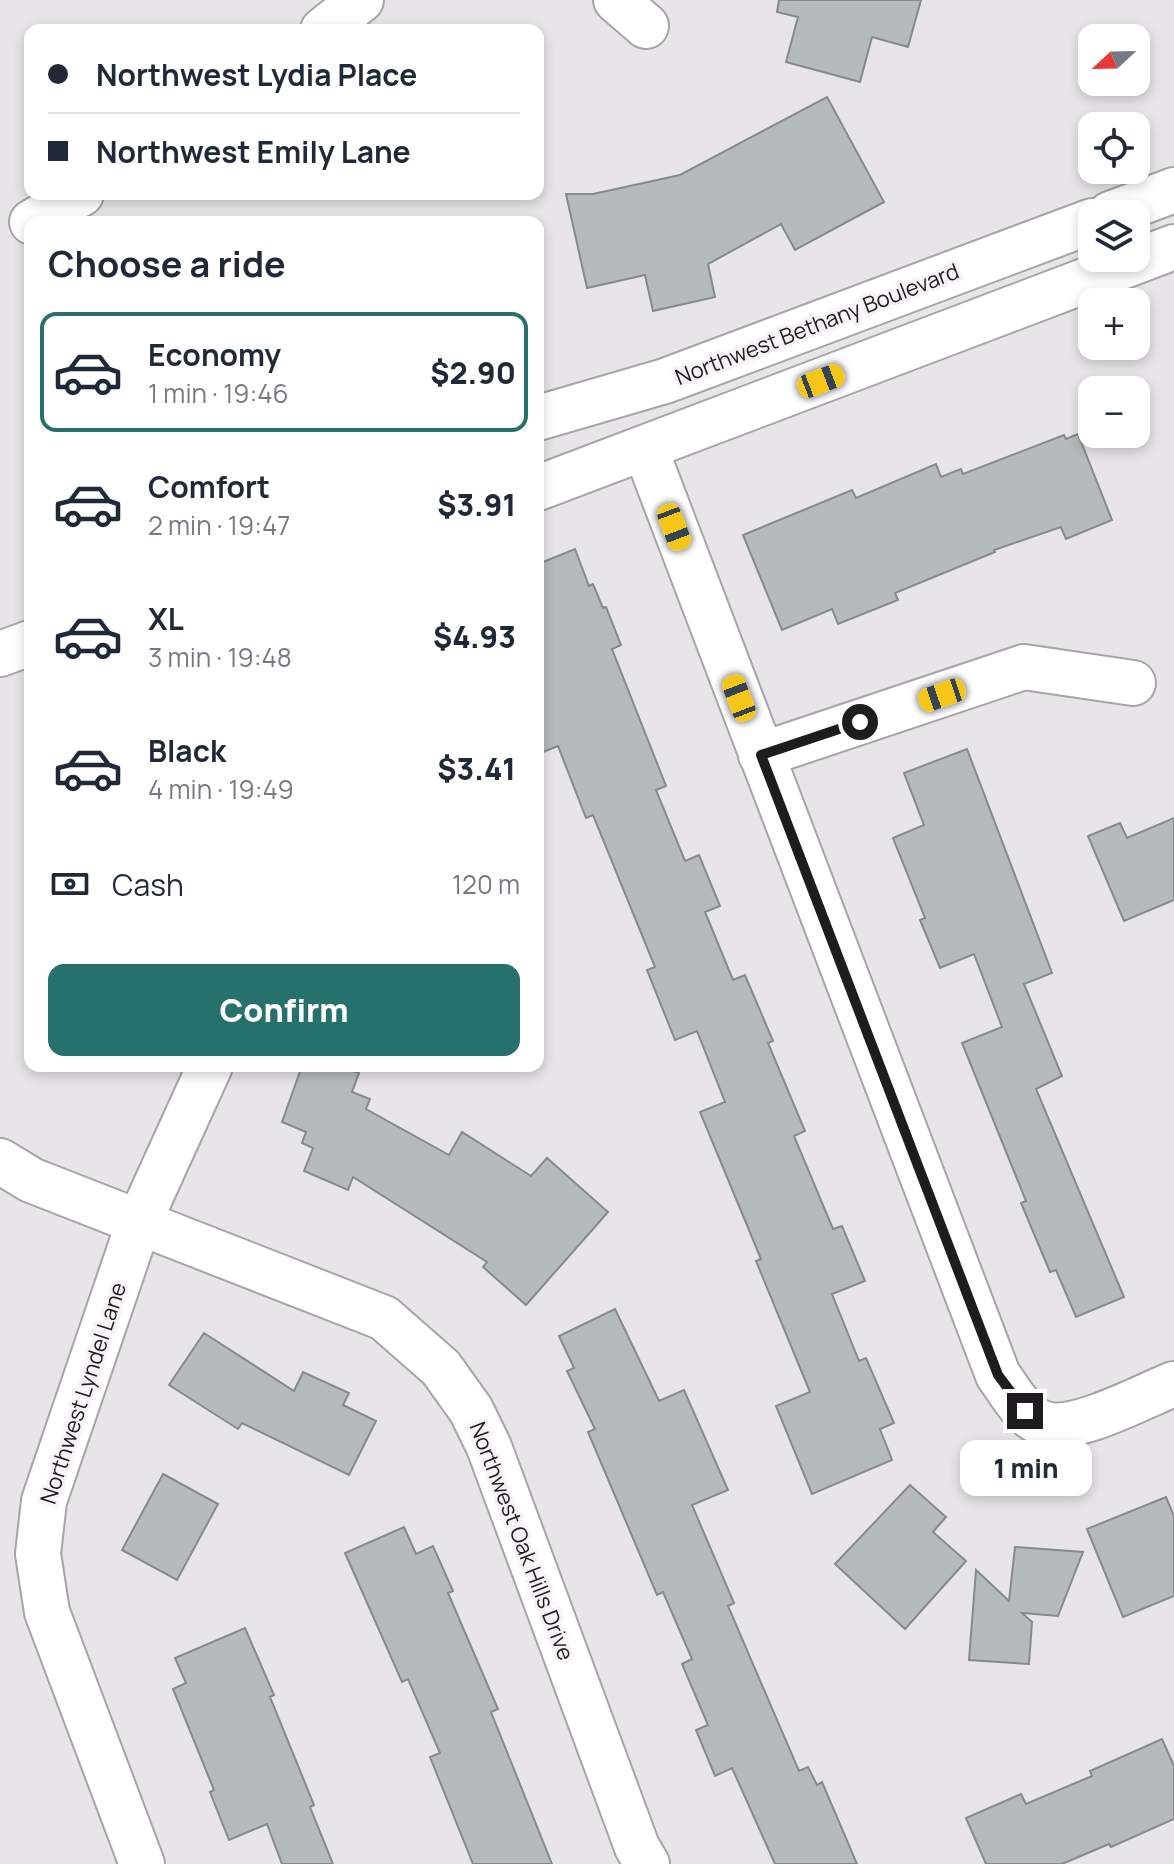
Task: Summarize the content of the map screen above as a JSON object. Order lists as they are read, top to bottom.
{
  "streets": {
    "street": ["Northwest Bethany Boulevard", "Northwest Lyndel Lane", "Northwest Oak Hills Drive"]
  },
  "crossings": [
    ["Northwest Lyndel Lane", "Northwest Oak Hills Drive"]
  ],
  "north": "left",
  "page": {
    "map_buttons": ["+", "−"],
    "banner": ["Northwest Lydia Place", "Northwest Emily Lane"],
    "heading": "Choose a ride",
    "list": [
      {
        "name": "Economy",
        "note": "1 min · 19:46",
        "value": "$2.90"
      },
      {
        "name": "Comfort",
        "note": "2 min · 19:47",
        "value": "$3.91"
      },
      {
        "name": "XL",
        "note": "3 min · 19:48",
        "value": "$4.93"
      },
      {
        "name": "Black",
        "note": "4 min · 19:49",
        "value": "$3.41"
      }
    ],
    "pay": ["Cash", "120 m"],
    "buttons": "Confirm",
    "bubble": "1 min"
  }
}
